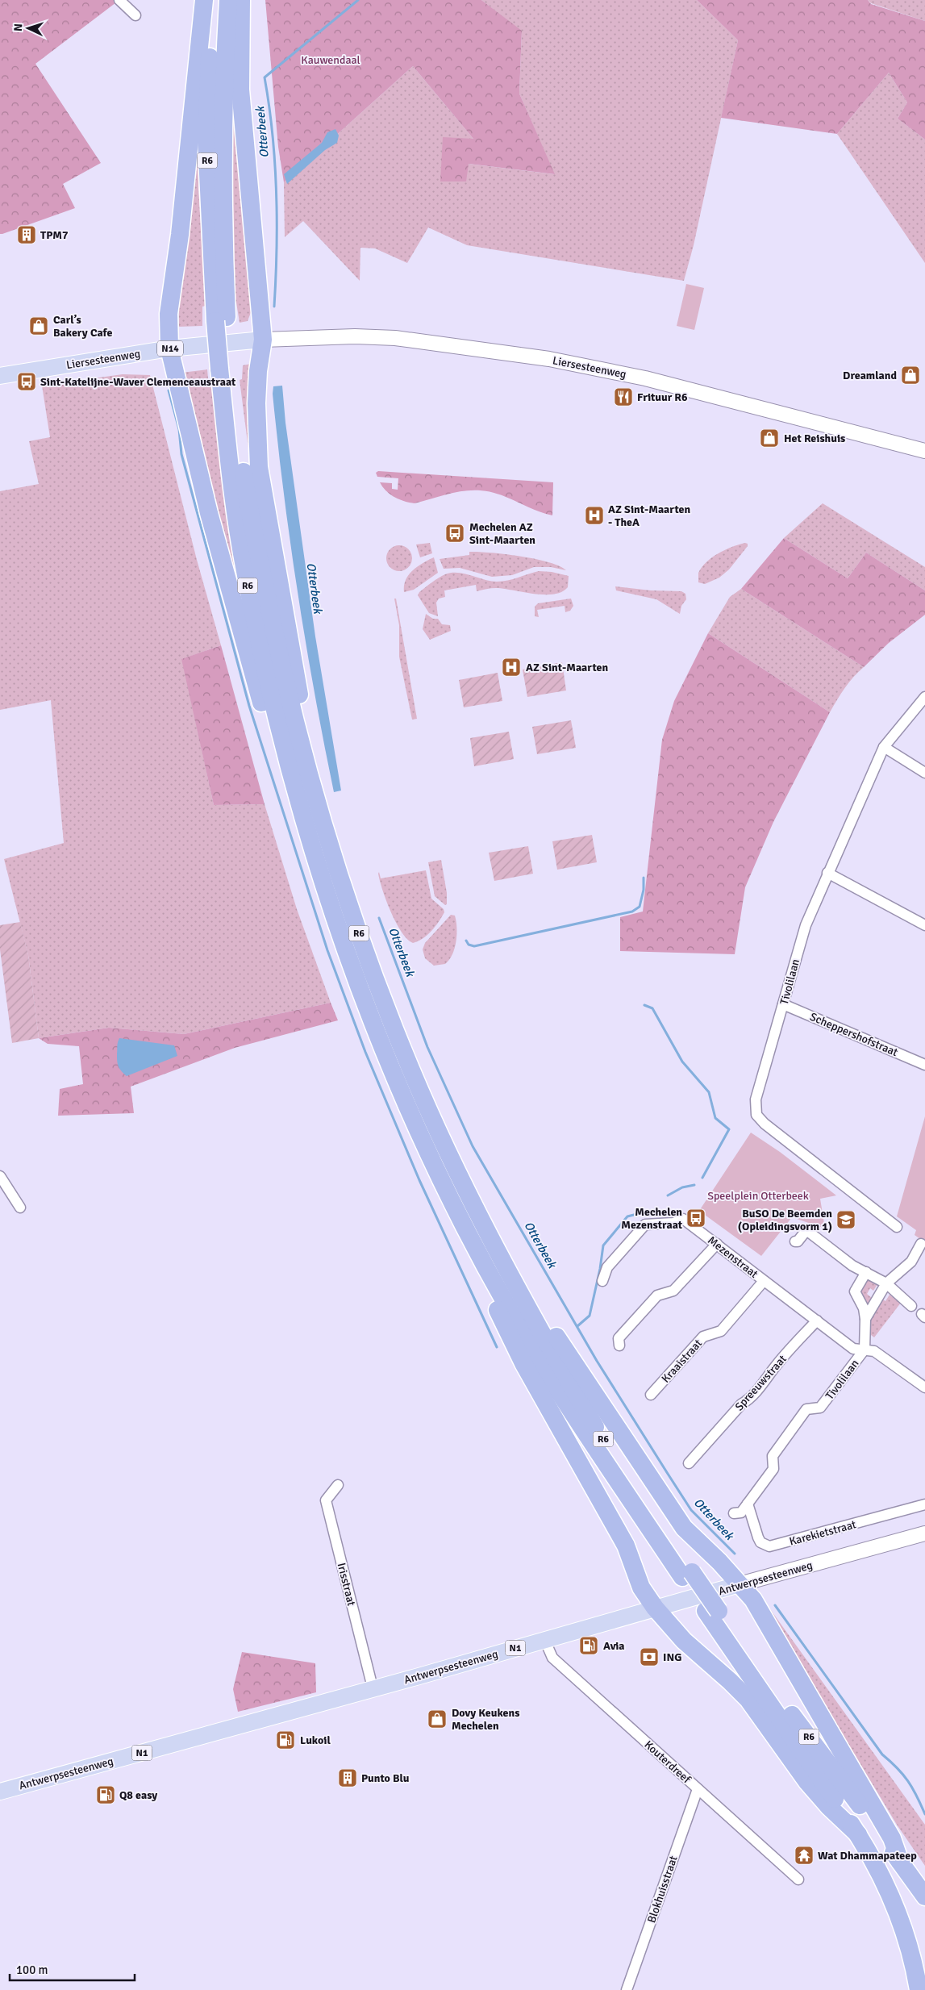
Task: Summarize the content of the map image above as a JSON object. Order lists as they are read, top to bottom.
{
  "streets": {
    "highway": ["R6"],
    "main road": [
      "N14",
      "Liersesteenweg",
      "Antwerpsesteenweg",
      "N1"
    ],
    "street": [
      "Tivolilaan",
      "Scheppershofstraat",
      "Mezenstraat",
      "Kraaistraat",
      "Spreeuwstraat",
      "Karekietstraat",
      "Irisstraat",
      "Kouterdreef",
      "Blokhuisstraat"
    ]
  },
  "crossings": [
    ["Tivolilaan", "Scheppershofstraat"],
    ["Tivolilaan", "Mezenstraat"],
    ["Tivolilaan", "Karekietstraat"],
    ["Mezenstraat", "Kraaistraat"],
    ["Mezenstraat", "Spreeuwstraat"],
    ["Antwerpsesteenweg", "Irisstraat"],
    ["Antwerpsesteenweg", "Kouterdreef"],
    ["Kouterdreef", "Blokhuisstraat"]
  ],
  "water": ["Otterbeek"],
  "parks": ["Kauwendaal", "Speelplein Otterbeek"],
  "places": {
    "building": ["TPM7", "Punto Blu"],
    "shop": [
      "Carl’s Bakery Cafe",
      "Dreamland",
      "Het Reishuis",
      "Dovy Keukens Mechelen"
    ],
    "bus stop": ["Sint-Katelijne-Waver Clemenceaustraat", "Mechelen AZ Sint-Maarten", "Mechelen Mezenstraat"],
    "restaurant": ["Frituur R6"],
    "hospital": ["AZ Sint-Maarten - TheA", "AZ Sint-Maarten"],
    "school or university": ["BuSO De Beemden (Opleidingsvorm 1)"],
    "fuel station": ["Avia", "Lukoil", "Q8 easy"],
    "bank": ["ING"],
    "temple": ["Wat Dhammapateep"]
  },
  "scale_bar": "100 m",
  "north": "left"
}
